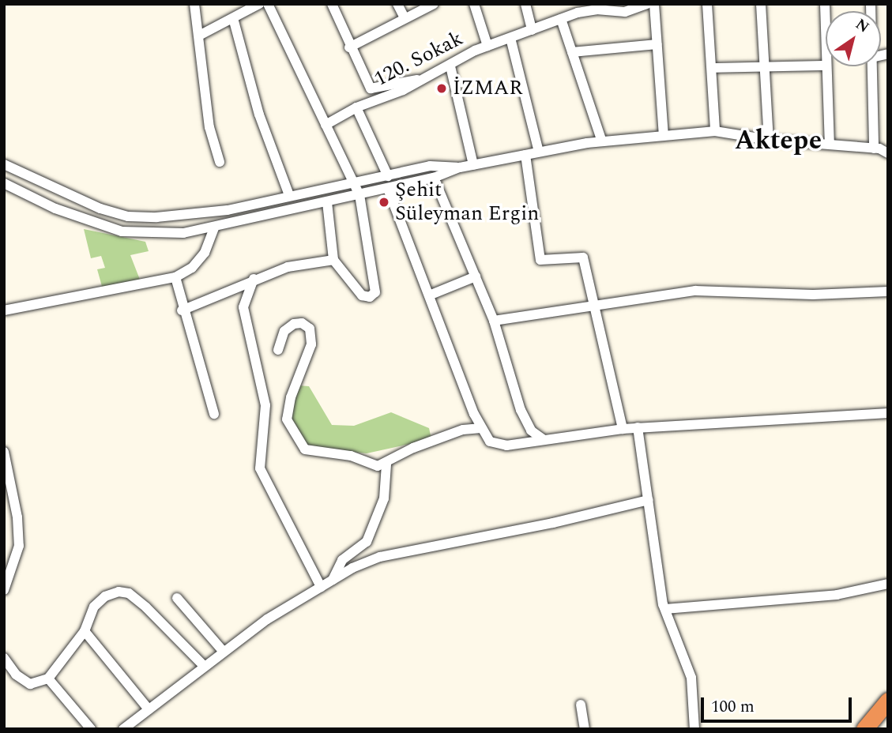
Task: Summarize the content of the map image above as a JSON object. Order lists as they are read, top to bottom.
{
  "streets": {
    "street": ["120. Sokak"]
  },
  "districts": ["Aktepe"],
  "places": ["İZMAR", "Şehit Süleyman Ergin"],
  "scale_bar": "100 m",
  "north": "top right"
}
